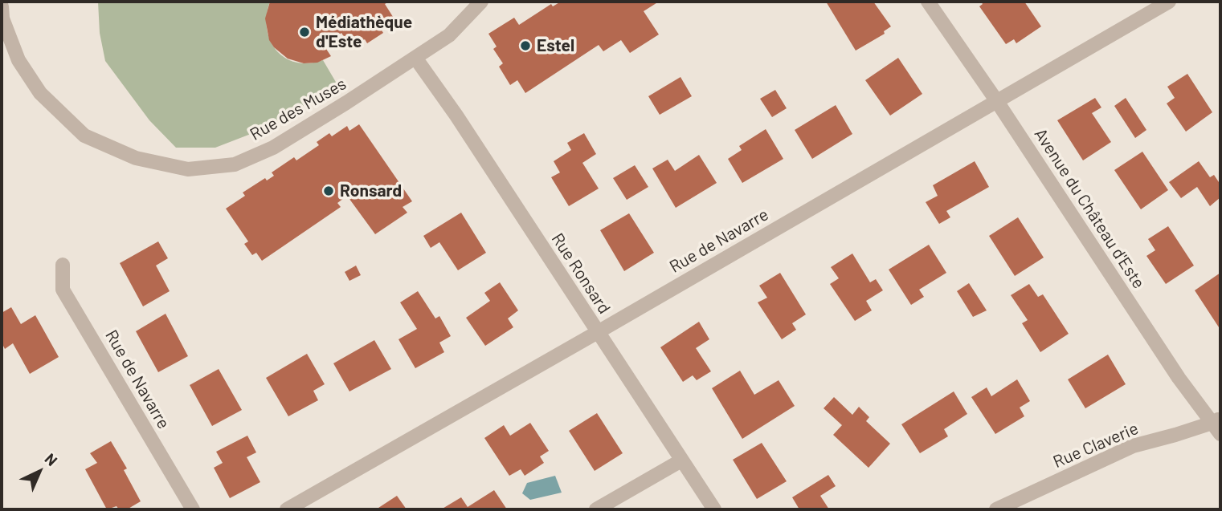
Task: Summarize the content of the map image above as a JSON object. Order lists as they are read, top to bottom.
{
  "streets": {
    "street": [
      "Rue des Muses",
      "Avenue du Château d'Este",
      "Rue de Navarre",
      "Rue Ronsard",
      "Rue Claverie"
    ]
  },
  "crossings": [
    ["Rue des Muses", "Rue Ronsard"],
    ["Avenue du Château d'Este", "Rue de Navarre"],
    ["Avenue du Château d'Este", "Rue Claverie"],
    ["Rue de Navarre", "Rue Ronsard"]
  ],
  "places": ["Médiathèque d'Este", "Estel", "Ronsard"],
  "north": "top right"
}
